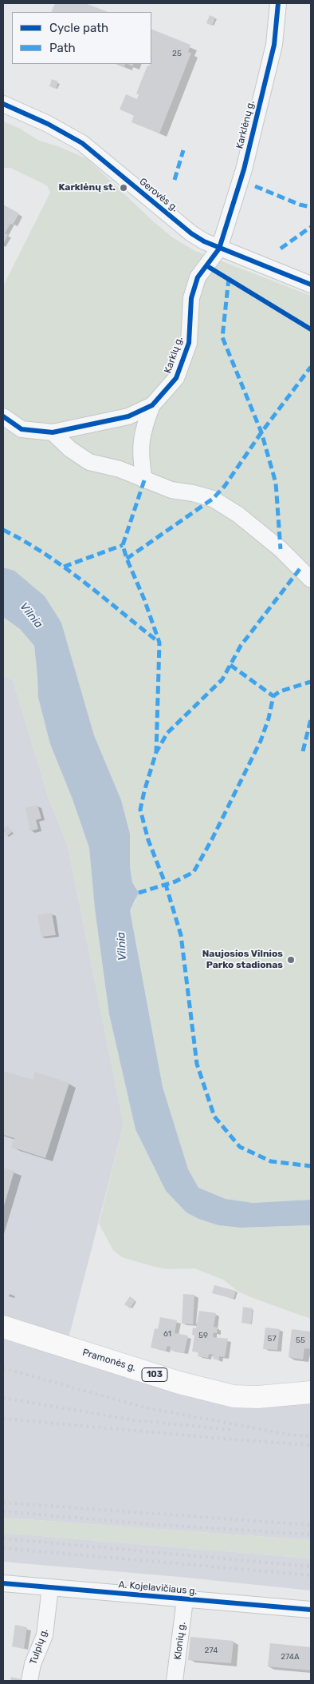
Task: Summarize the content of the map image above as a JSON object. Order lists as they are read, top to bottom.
{
  "streets": {
    "main road": ["Pramonės g.", "103"],
    "street": [
      "Karklėnų g.",
      "Gerovės g.",
      "Karklų g.",
      "A. Kojelavičiaus g.",
      "Klonių g.",
      "Tulpių g."
    ]
  },
  "crossings": [
    ["Karklėnų g.", "Gerovės g."],
    ["Karklėnų g.", "Karklų g."],
    ["Gerovės g.", "Karklų g."],
    ["A. Kojelavičiaus g.", "Klonių g."],
    ["A. Kojelavičiaus g.", "Tulpių g."]
  ],
  "water": ["Vilnia"],
  "places": ["Karklėnų st.", "Naujosios Vilnios Parko stadionas"],
  "house_numbers": [
    "25",
    "61",
    "59",
    "57",
    "55",
    "274",
    "274A"
  ],
  "legend": ["Cycle path", "Path"]
}
